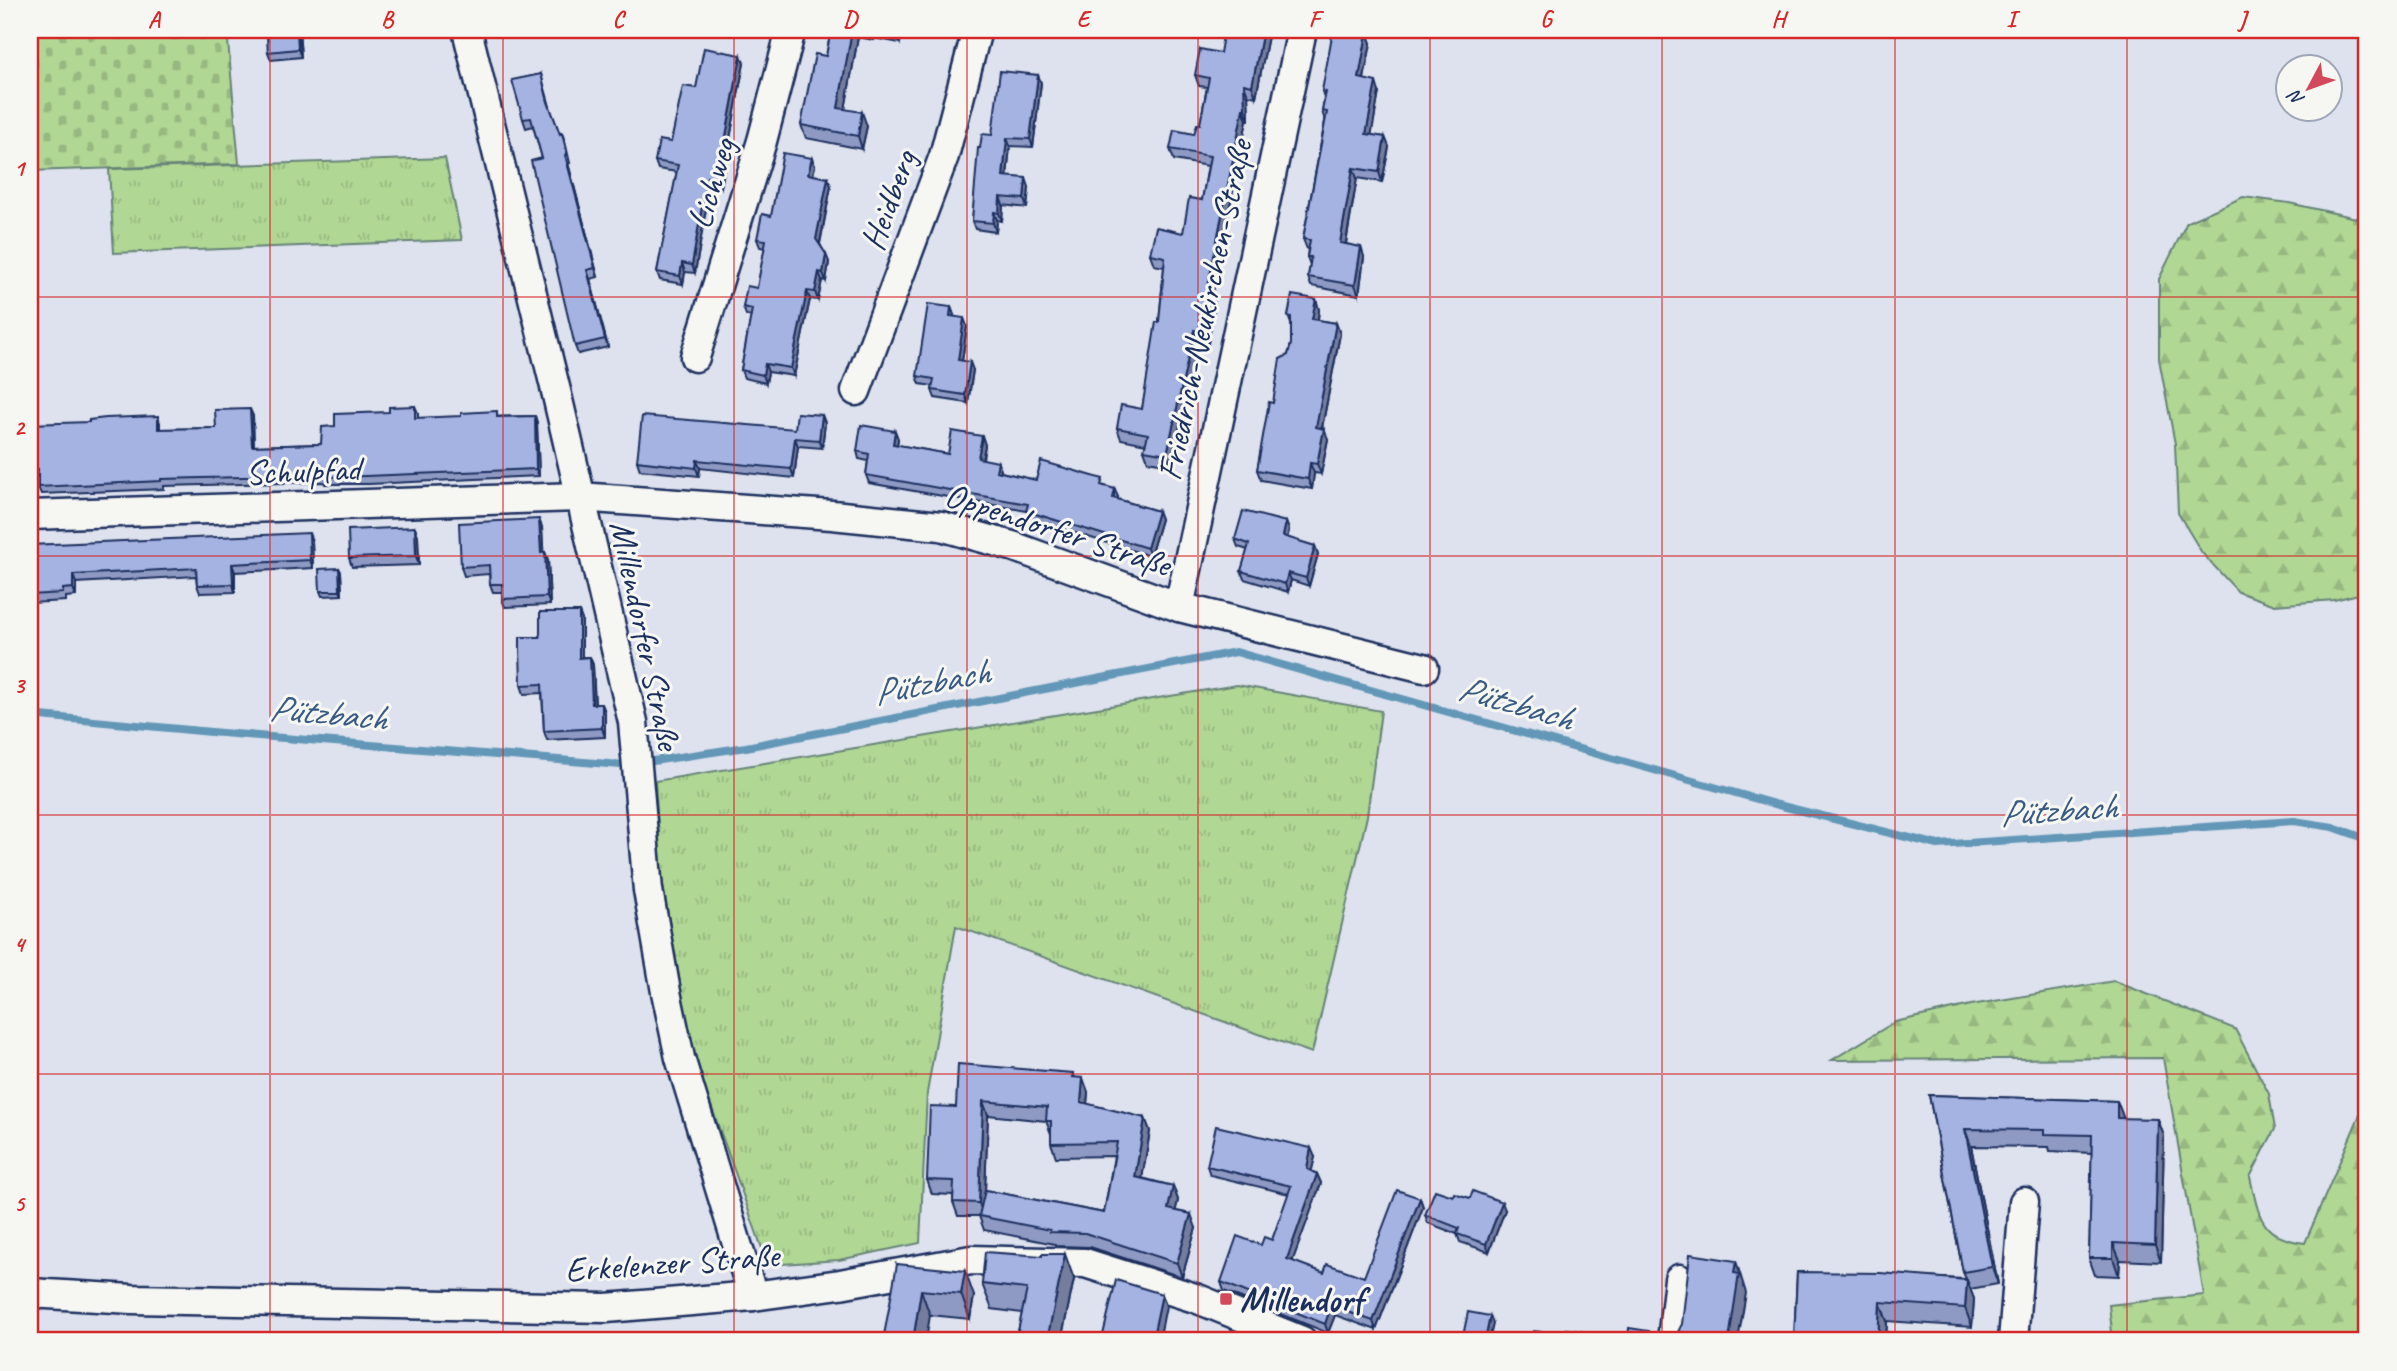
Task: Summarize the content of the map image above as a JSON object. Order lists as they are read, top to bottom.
{
  "streets": {
    "street": [
      "Lichweg",
      "Heidberg",
      "Friedrich-Neukirchen-Straße",
      "Schulpfad",
      "Oppendorfer Straße",
      "Millendorfer Straße",
      "Erkelenzer Straße"
    ]
  },
  "crossings": [
    ["Friedrich-Neukirchen-Straße", "Oppendorfer Straße"],
    ["Schulpfad", "Oppendorfer Straße"],
    ["Schulpfad", "Millendorfer Straße"],
    ["Oppendorfer Straße", "Millendorfer Straße"],
    ["Millendorfer Straße", "Erkelenzer Straße"]
  ],
  "water": ["Pützbach"],
  "places": {
    "transit": ["Millendorf"]
  },
  "north": "bottom left",
  "grid": {
    "columns": [
      "A",
      "B",
      "C",
      "D",
      "E",
      "F",
      "G",
      "H",
      "I",
      "J"
    ],
    "rows": [
      "1",
      "2",
      "3",
      "4",
      "5"
    ]
  }
}
